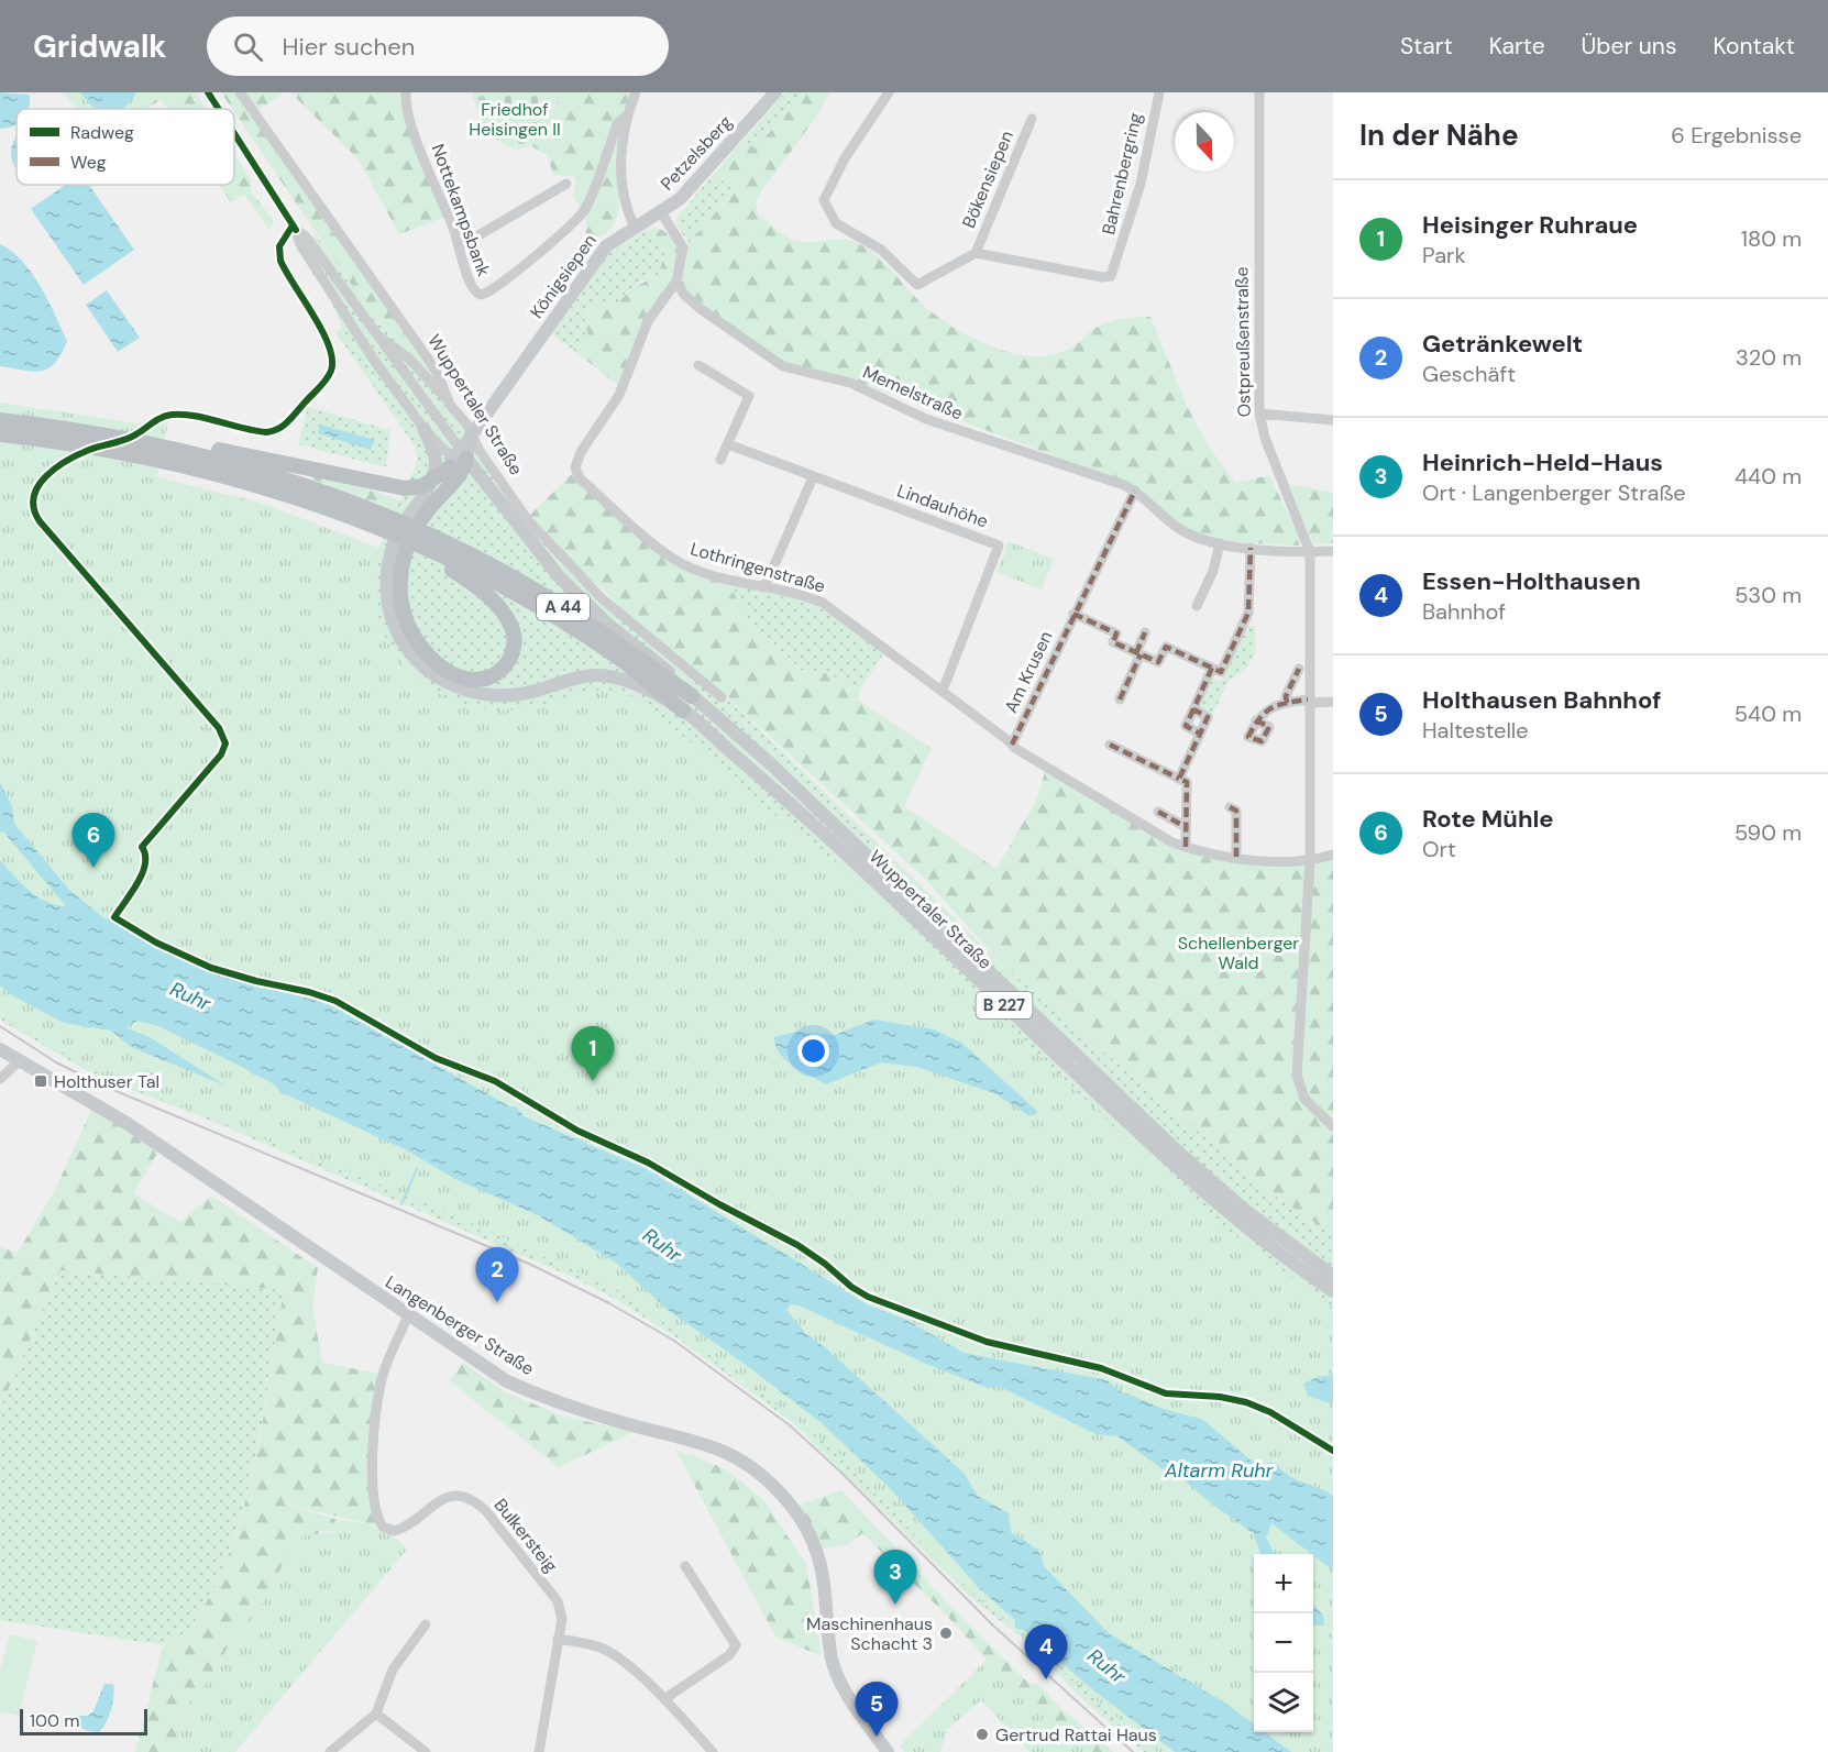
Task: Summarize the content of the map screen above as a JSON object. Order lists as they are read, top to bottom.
{
  "streets": {
    "highway": ["A 44"],
    "main road": [
      "Petzelsberg",
      "Königsiepen",
      "Wuppertaler Straße",
      "B 227",
      "Langenberger Straße"
    ],
    "street": [
      "Bahrenbergring",
      "Bökensiepen",
      "Nottekampsbank",
      "Ostpreußenstraße",
      "Memelstraße",
      "Lindauhöhe",
      "Lothringenstraße",
      "Am Krusen",
      "Bulkersteig"
    ]
  },
  "crossings": [
    ["Petzelsberg", "Königsiepen"],
    ["Bahrenbergring", "Bökensiepen"],
    ["Königsiepen", "Wuppertaler Straße"],
    ["Ostpreußenstraße", "Memelstraße"],
    ["Ostpreußenstraße", "Lothringenstraße"],
    ["Memelstraße", "Lothringenstraße"],
    ["Memelstraße", "Am Krusen"],
    ["Wuppertaler Straße", "A 44"],
    ["Lindauhöhe", "Lothringenstraße"],
    ["Lothringenstraße", "Am Krusen"],
    ["Langenberger Straße", "Bulkersteig"]
  ],
  "water": ["Ruhr", "Altarm Ruhr"],
  "parks": ["Friedhof Heisingen II", "Schellenberger Wald"],
  "places": {
    "transit": ["Holthuser Tal"],
    "other": ["Maschinenhaus Schacht 3", "Gertrud Rattai Haus"]
  },
  "legend": ["Radweg", "Weg"],
  "scale_bar": "100 m",
  "north": "bottom",
  "page": {
    "header": "Gridwalk",
    "search": "Hier suchen",
    "nav": [
      "Start",
      "Karte",
      "Über uns",
      "Kontakt"
    ],
    "heading": ["In der Nähe", "6 Ergebnisse"],
    "list": [
      {
        "mark": "1",
        "name": "Heisinger Ruhraue",
        "note": "Park",
        "value": "180 m"
      },
      {
        "mark": "2",
        "name": "Getränkewelt",
        "note": "Geschäft",
        "value": "320 m"
      },
      {
        "mark": "3",
        "name": "Heinrich-Held-Haus",
        "note": "Ort · Langenberger Straße",
        "value": "440 m"
      },
      {
        "mark": "4",
        "name": "Essen-Holthausen",
        "note": "Bahnhof",
        "value": "530 m"
      },
      {
        "mark": "5",
        "name": "Holthausen Bahnhof",
        "note": "Haltestelle",
        "value": "540 m"
      },
      {
        "mark": "6",
        "name": "Rote Mühle",
        "note": "Ort",
        "value": "590 m"
      }
    ],
    "pins": [
      "6",
      "1",
      "2",
      "3",
      "4",
      "5"
    ],
    "map_buttons": ["+", "−"],
    "scale": "100 m"
  }
}
